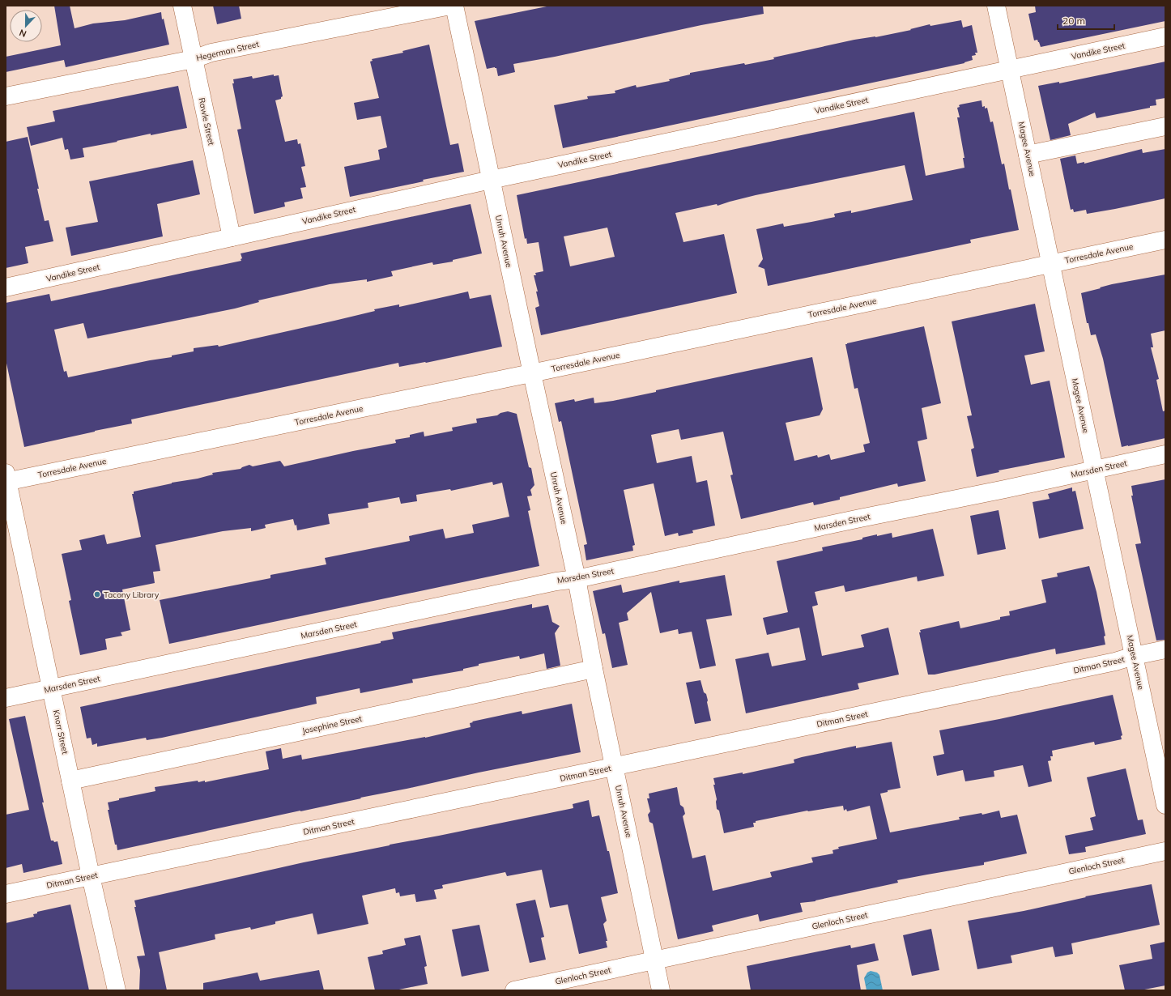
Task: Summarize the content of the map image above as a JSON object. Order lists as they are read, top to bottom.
{
  "streets": {
    "street": [
      "Hegerman Street",
      "Vandike Street",
      "Rawle Street",
      "Magee Avenue",
      "Unruh Avenue",
      "Torresdale Avenue",
      "Marsden Street",
      "Ditman Street",
      "Josephine Street",
      "Knorr Street",
      "Glenloch Street"
    ]
  },
  "crossings": [
    ["Hegerman Street", "Rawle Street"],
    ["Vandike Street", "Rawle Street"],
    ["Vandike Street", "Magee Avenue"],
    ["Vandike Street", "Unruh Avenue"],
    ["Magee Avenue", "Torresdale Avenue"],
    ["Magee Avenue", "Marsden Street"],
    ["Magee Avenue", "Ditman Street"],
    ["Unruh Avenue", "Torresdale Avenue"],
    ["Unruh Avenue", "Marsden Street"],
    ["Unruh Avenue", "Ditman Street"],
    ["Unruh Avenue", "Josephine Street"],
    ["Unruh Avenue", "Glenloch Street"],
    ["Torresdale Avenue", "Knorr Street"],
    ["Marsden Street", "Knorr Street"],
    ["Ditman Street", "Knorr Street"],
    ["Josephine Street", "Knorr Street"]
  ],
  "places": ["Tacony Library"],
  "scale_bar": "20 m",
  "north": "bottom"
}
